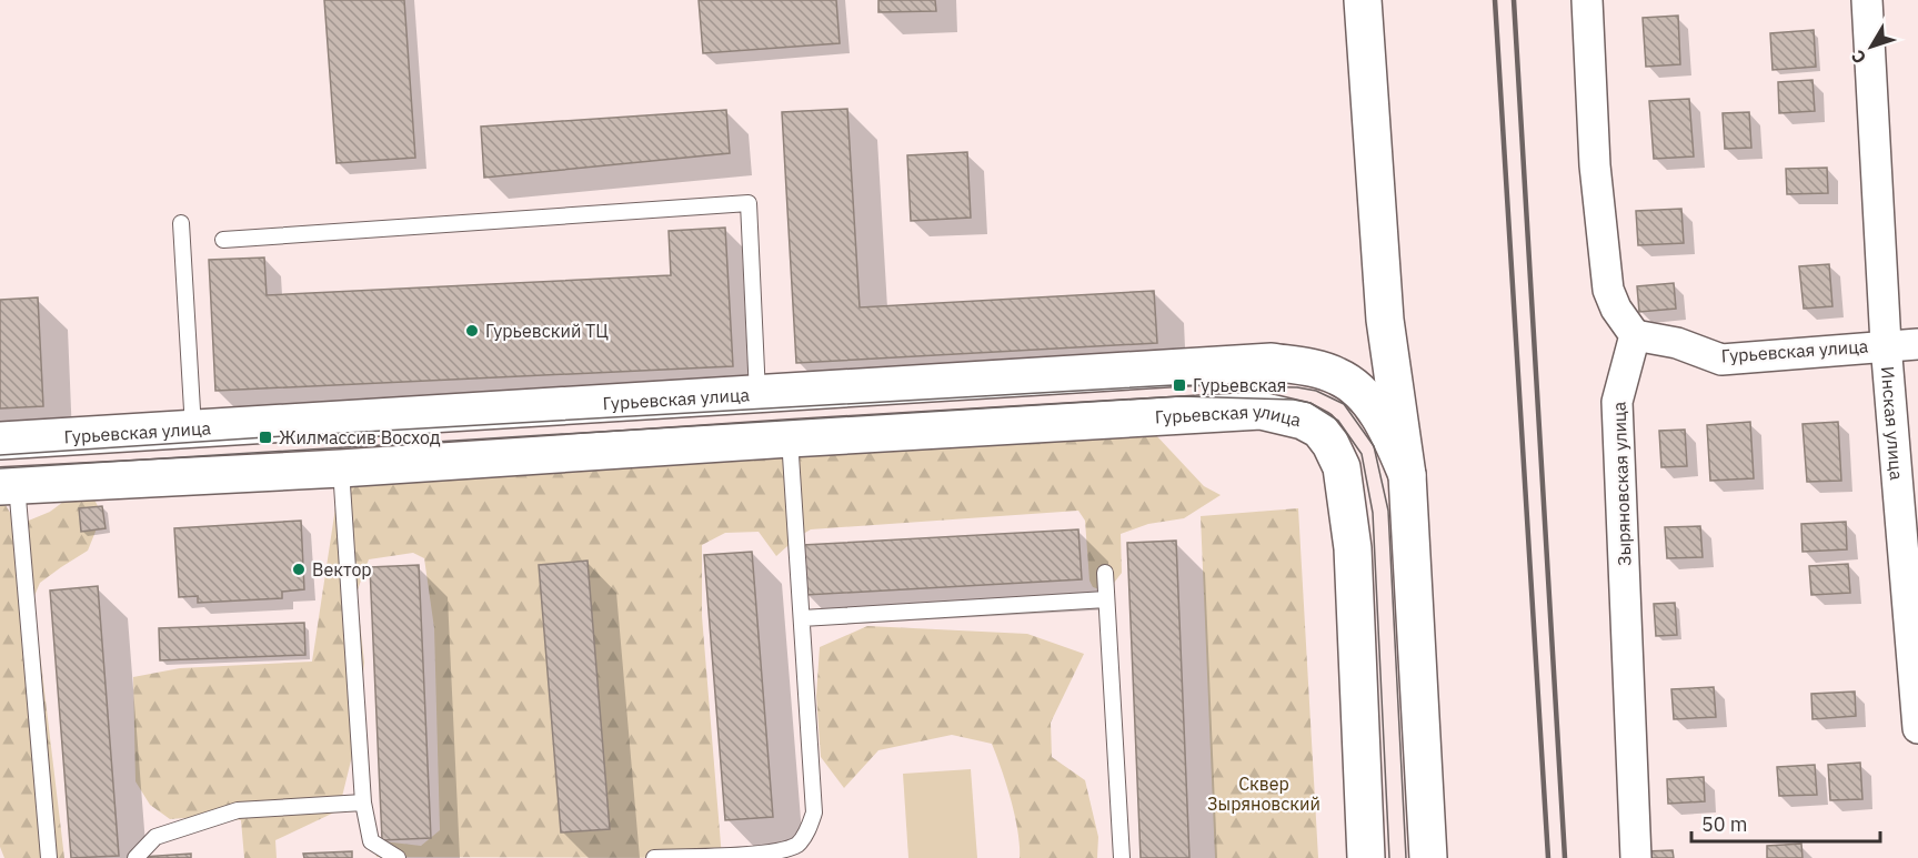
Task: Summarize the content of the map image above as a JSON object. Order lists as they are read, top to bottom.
{
  "streets": {
    "street": ["Гурьевская улица", "Инская улица", "Зыряновская улица"]
  },
  "crossings": [
    ["Гурьевская улица", "Инская улица"],
    ["Гурьевская улица", "Зыряновская улица"]
  ],
  "parks": ["Cквер Зыряновский"],
  "places": {
    "other": ["Гурьевский ТЦ", "Вектор"],
    "transit": ["Гурьевская", "Жилмассив Восход"]
  },
  "scale_bar": "50 m",
  "north": "bottom left"
}
